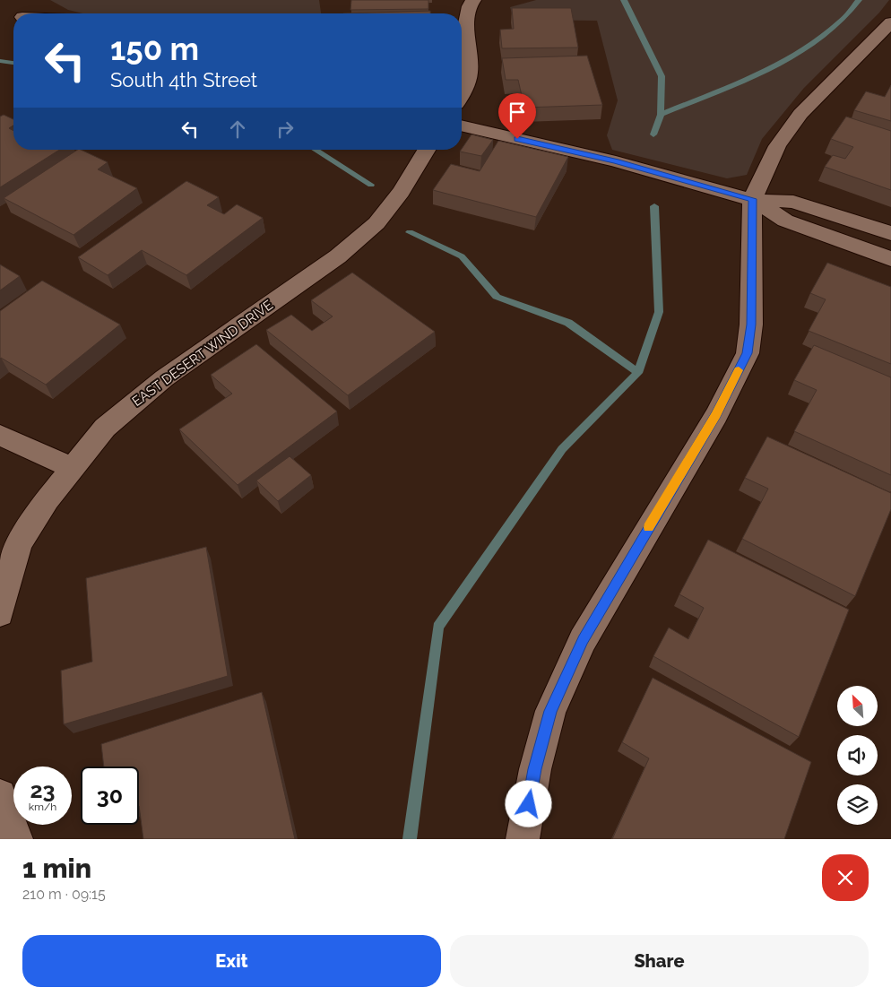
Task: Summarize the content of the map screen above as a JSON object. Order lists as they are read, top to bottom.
{
  "streets": {
    "street": ["EAST DESERT WIND DRIVE"]
  },
  "north": "top left",
  "page": {
    "turn": ["150 m", "South 4th Street"],
    "speed": "23 km/h",
    "limit": "30",
    "heading": ["1 min", "210 m · 09:15"],
    "buttons": ["Exit", "Share"]
  }
}
